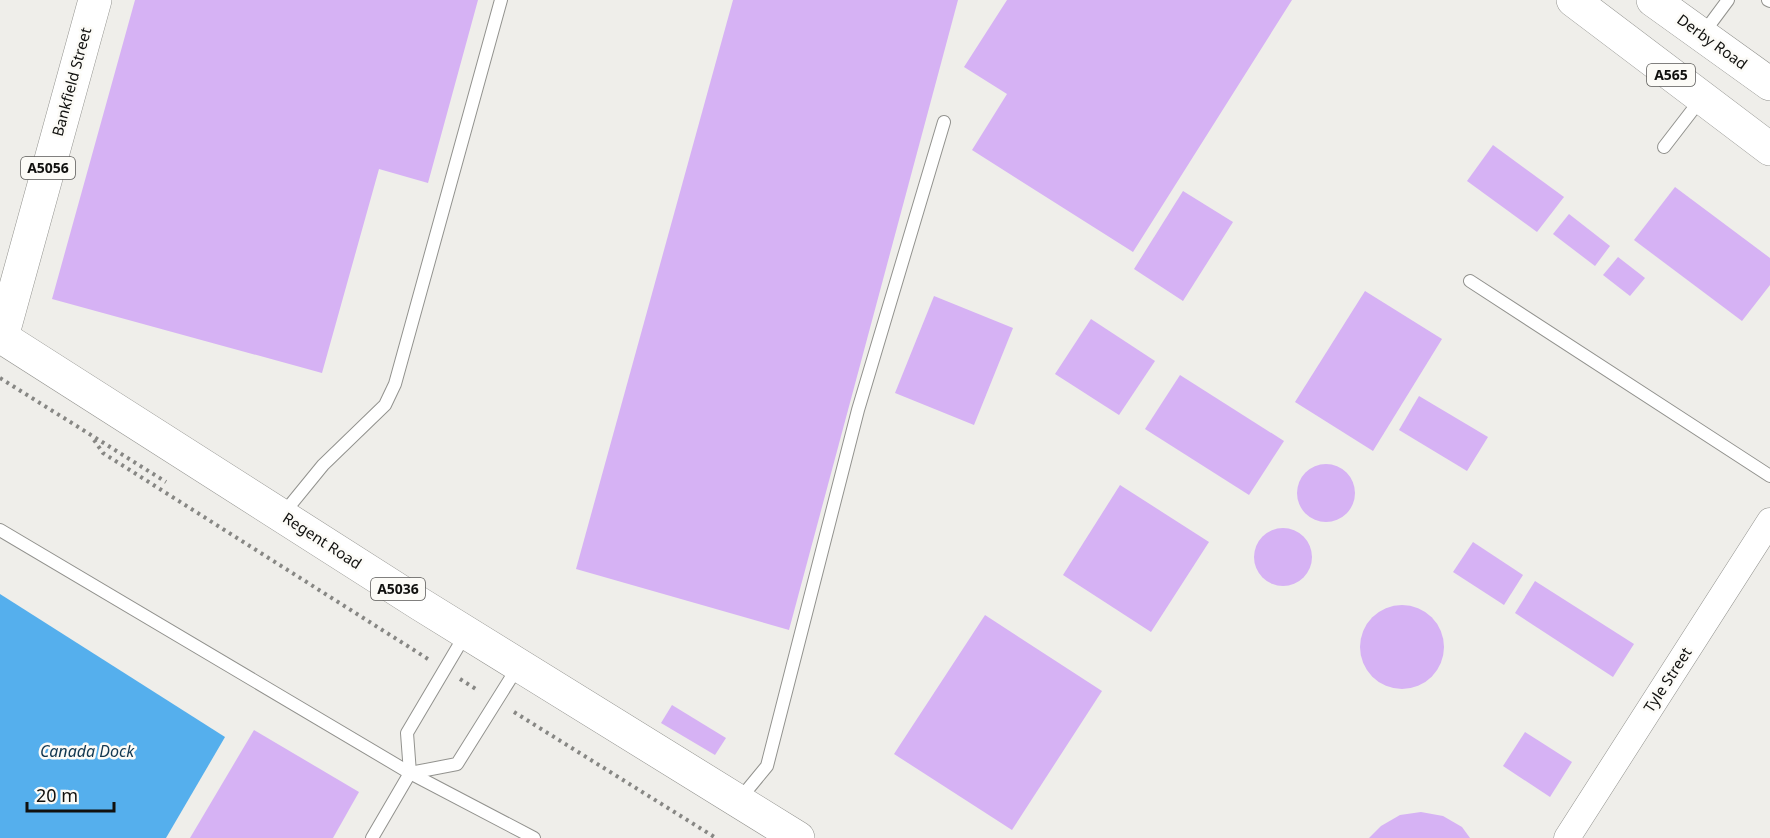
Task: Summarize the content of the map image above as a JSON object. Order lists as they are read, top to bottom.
{
  "streets": {
    "main road": [
      "Derby Road",
      "A565",
      "Bankfield Street",
      "A5056",
      "Regent Road",
      "A5036"
    ],
    "street": ["Tyle Street"]
  },
  "crossings": [
    ["Bankfield Street", "Regent Road"]
  ],
  "water": ["Canada Dock"],
  "scale_bar": "20 m"
}
